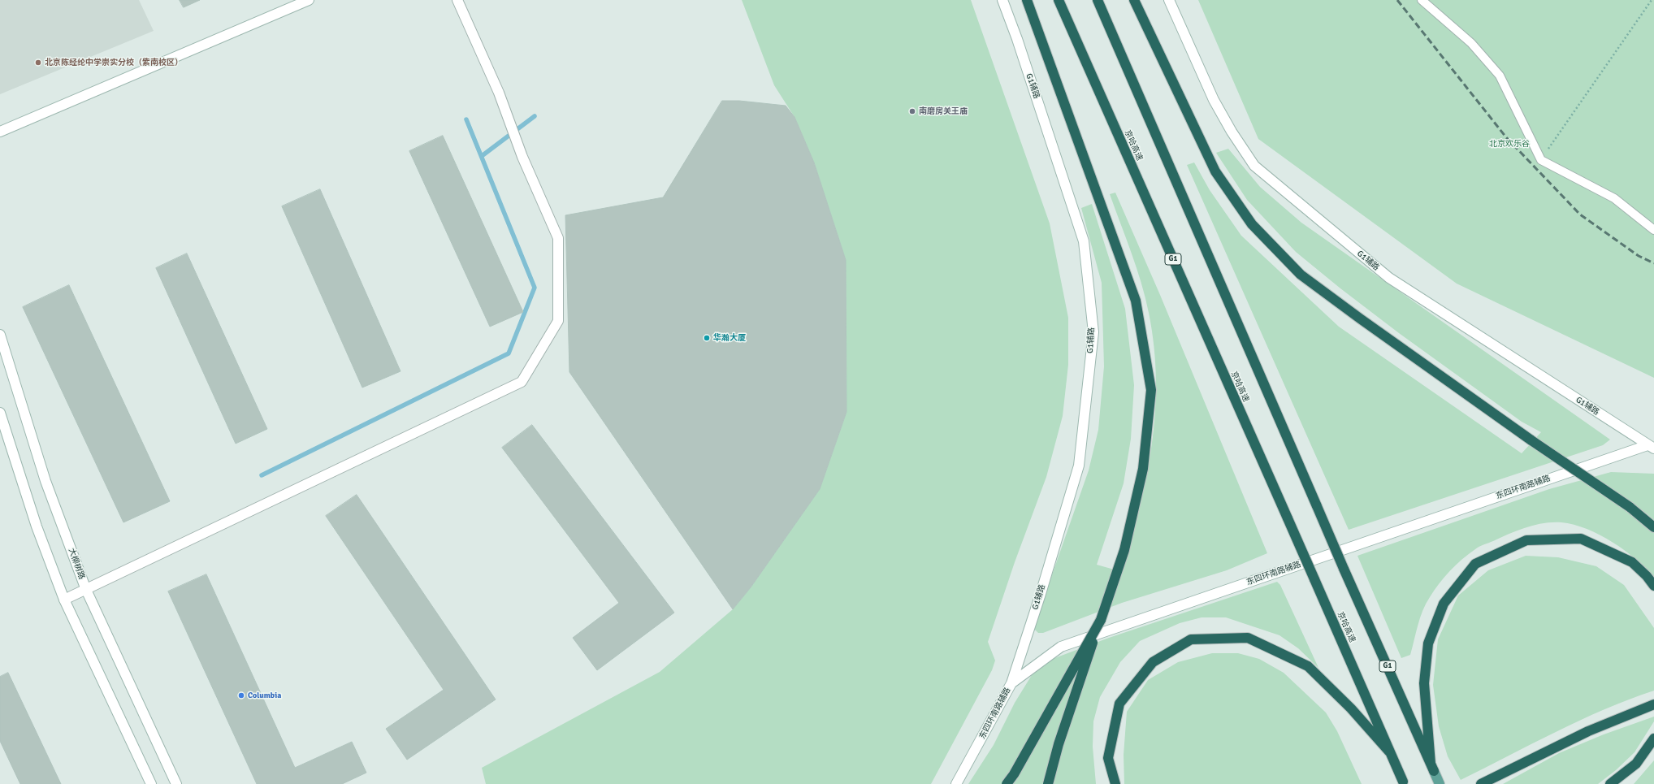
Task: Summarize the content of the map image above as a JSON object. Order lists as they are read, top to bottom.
{
  "streets": {
    "highway": ["京哈高速", "G1"],
    "street": ["G1辅路", "东四环南路辅路", "大柳树路"]
  },
  "crossings": [
    ["G1辅路", "东四环南路辅路"]
  ],
  "parks": ["北京欢乐谷"],
  "places": [
    "北京陈经纶中学崇实分校（紫南校区）",
    "南磨房关王庙",
    "华瀚大厦",
    "Columbia"
  ]
}
